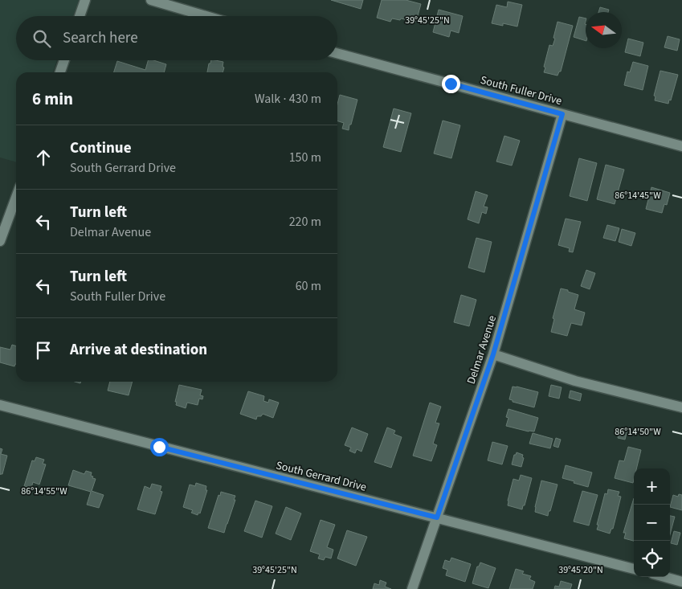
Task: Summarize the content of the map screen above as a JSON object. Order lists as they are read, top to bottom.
{
  "streets": {
    "street": ["South Fuller Drive", "Delmar Avenue", "South Gerrard Drive"]
  },
  "crossings": [
    ["South Fuller Drive", "Delmar Avenue"],
    ["Delmar Avenue", "South Gerrard Drive"]
  ],
  "north": "left",
  "page": {
    "search": "Search here",
    "heading": ["6 min", "Walk · 430 m"],
    "list": [
      ["Continue", "South Gerrard Drive", "150 m"],
      ["Turn left", "Delmar Avenue", "220 m"],
      ["Turn left", "South Fuller Drive", "60 m"],
      "Arrive at destination"
    ],
    "map_buttons": ["+", "−"]
  },
  "coordinates": [
    "39°45'25\"N",
    "86°14'45\"W",
    "86°14'50\"W",
    "86°14'55\"W",
    "39°45'20\"N"
  ]
}
